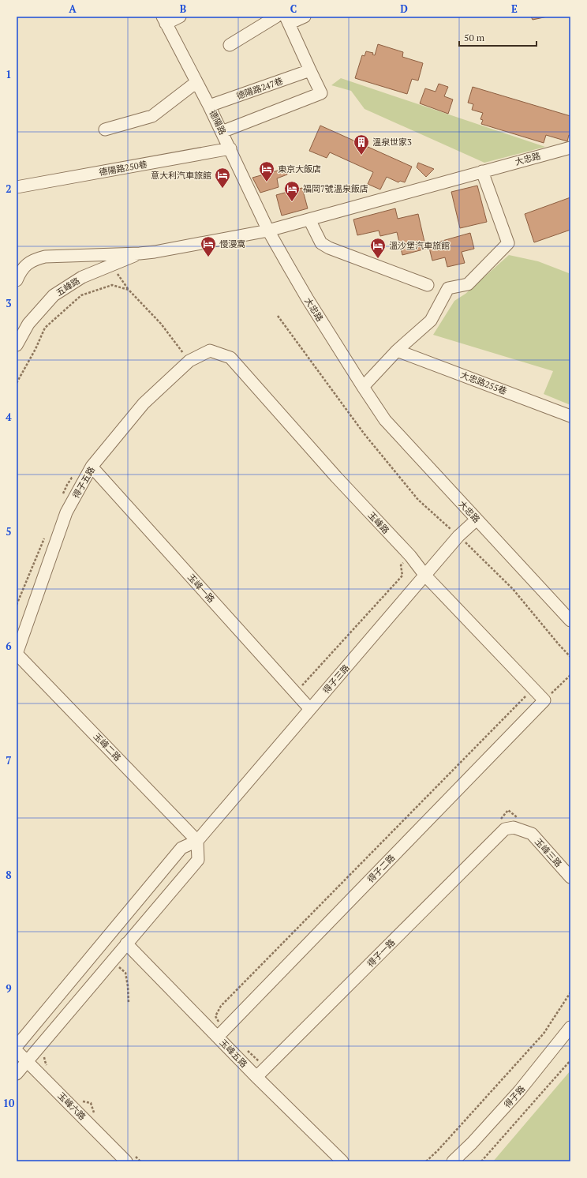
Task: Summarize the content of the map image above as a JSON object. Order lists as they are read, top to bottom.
{
  "streets": {
    "street": [
      "德陽路247巷",
      "德陽路",
      "大忠路",
      "德陽路250巷",
      "五峰路",
      "大忠路255巷",
      "得子五路",
      "玉峰路",
      "玉峰一路",
      "得子三路",
      "玉峰二路",
      "玉峰三路",
      "得子二路",
      "得子一路",
      "玉峰五路",
      "得子路",
      "玉峰六路"
    ]
  },
  "crossings": [
    ["德陽路247巷", "德陽路"],
    ["德陽路", "大忠路"],
    ["德陽路", "德陽路250巷"],
    ["德陽路", "五峰路"],
    ["大忠路", "五峰路"],
    ["大忠路", "得子三路"],
    ["得子五路", "玉峰路"],
    ["得子五路", "玉峰一路"],
    ["得子五路", "玉峰二路"],
    ["玉峰路", "得子三路"],
    ["玉峰路", "得子二路"],
    ["玉峰一路", "得子三路"],
    ["得子三路", "玉峰二路"],
    ["玉峰三路", "得子一路"],
    ["得子二路", "玉峰五路"],
    ["得子一路", "玉峰五路"]
  ],
  "places": {
    "building": ["溫泉世家3"],
    "hotel": [
      "東京大飯店",
      "意大利汽車旅館",
      "福岡7號溫泉飯店",
      "慢漫窩",
      "溫沙堡汽車旅館"
    ]
  },
  "scale_bar": "50 m",
  "grid": {
    "columns": [
      "A",
      "B",
      "C",
      "D",
      "E"
    ],
    "rows": [
      "1",
      "2",
      "3",
      "4",
      "5",
      "6",
      "7",
      "8",
      "9",
      "10"
    ]
  }
}
